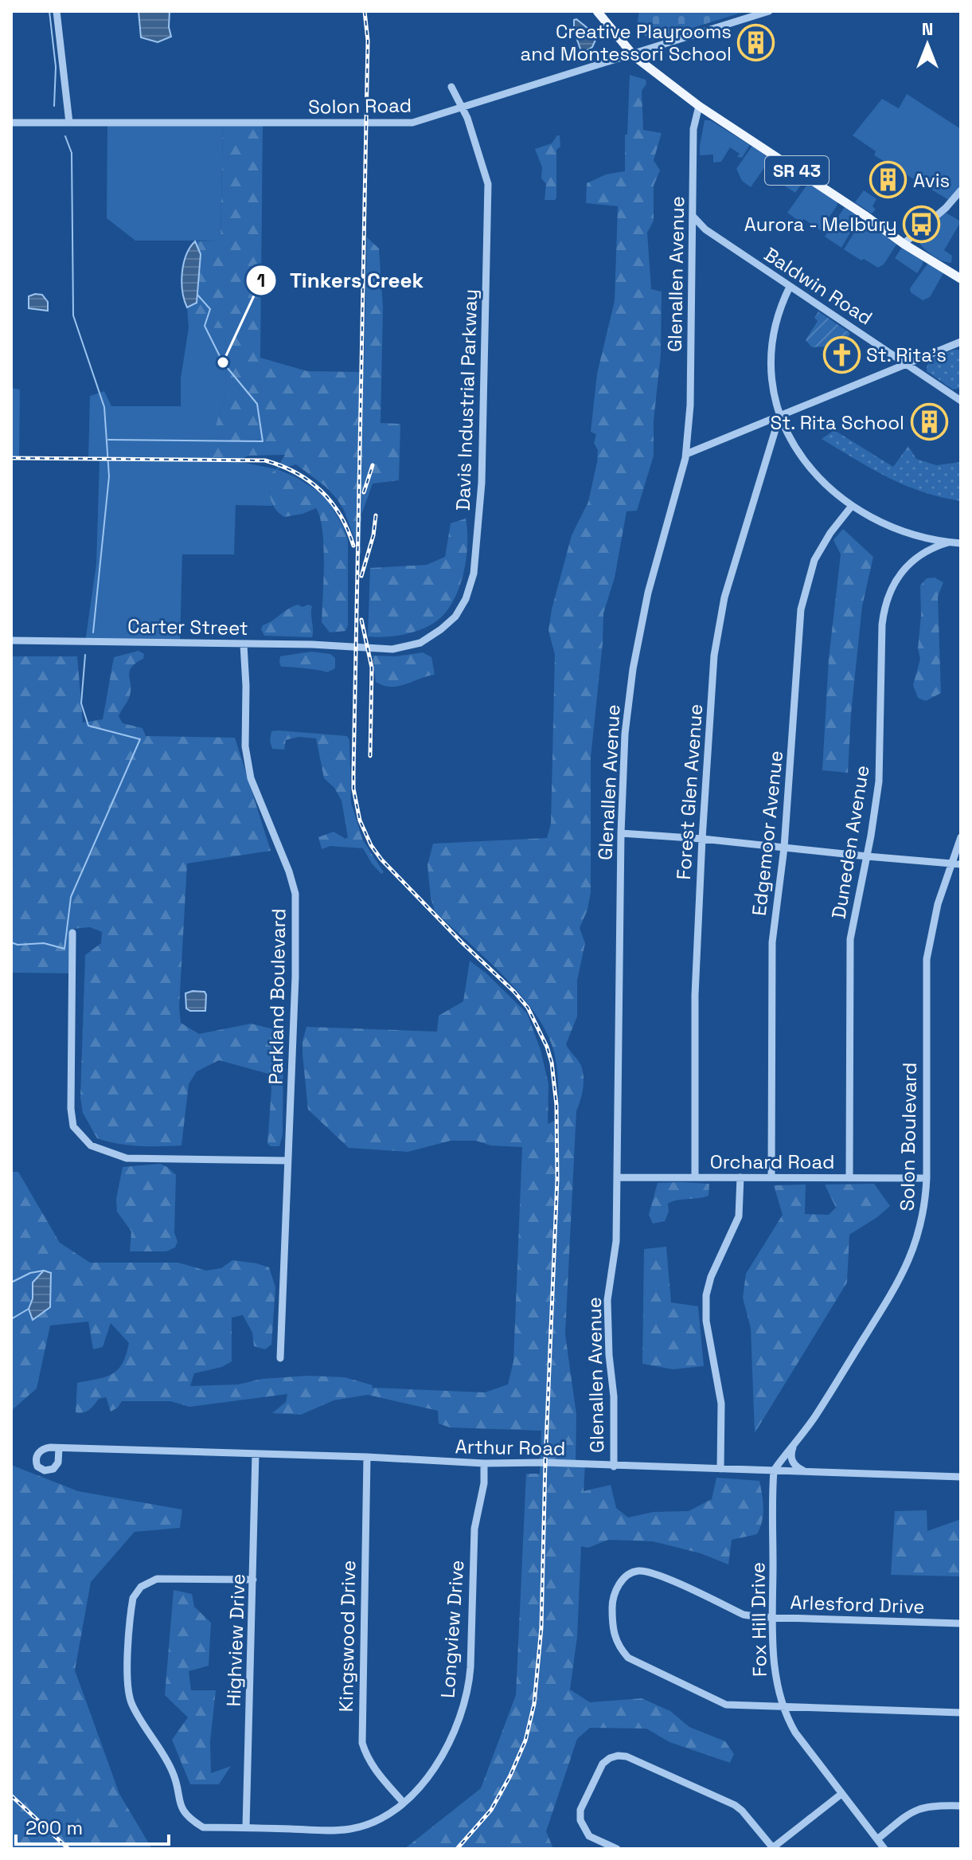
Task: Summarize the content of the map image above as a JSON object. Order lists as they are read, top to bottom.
{
  "streets": {
    "main road": ["SR 43"],
    "street": [
      "Solon Road",
      "Glenallen Avenue",
      "Baldwin Road",
      "Davis Industrial Parkway",
      "Carter Street",
      "Forest Glen Avenue",
      "Edgemoor Avenue",
      "Duneden Avenue",
      "Parkland Boulevard",
      "Solon Boulevard",
      "Orchard Road",
      "Arthur Road",
      "Arlesford Drive",
      "Fox Hill Drive",
      "Longview Drive",
      "Kingswood Drive",
      "Highview Drive"
    ]
  },
  "crossings": [
    ["Solon Road", "SR 43"],
    ["Solon Road", "Davis Industrial Parkway"],
    ["SR 43", "Glenallen Avenue"],
    ["Glenallen Avenue", "Baldwin Road"],
    ["Glenallen Avenue", "Orchard Road"],
    ["Glenallen Avenue", "Arthur Road"],
    ["Davis Industrial Parkway", "Carter Street"],
    ["Carter Street", "Parkland Boulevard"],
    ["Forest Glen Avenue", "Orchard Road"],
    ["Edgemoor Avenue", "Orchard Road"],
    ["Duneden Avenue", "Orchard Road"],
    ["Solon Boulevard", "Orchard Road"],
    ["Solon Boulevard", "Arthur Road"],
    ["Solon Boulevard", "Fox Hill Drive"],
    ["Arthur Road", "Fox Hill Drive"],
    ["Arthur Road", "Longview Drive"],
    ["Arthur Road", "Kingswood Drive"],
    ["Arthur Road", "Highview Drive"],
    ["Arlesford Drive", "Fox Hill Drive"],
    ["Longview Drive", "Kingswood Drive"],
    ["Longview Drive", "Highview Drive"]
  ],
  "places": {
    "building": ["Creative Playrooms and Montessori School", "Avis", "St. Rita School"],
    "bus stop": ["Aurora - Melbury"],
    "church": ["St. Rita's"],
    "other": ["Tinkers Creek"]
  },
  "scale_bar": "200 m",
  "north": "top"
}
